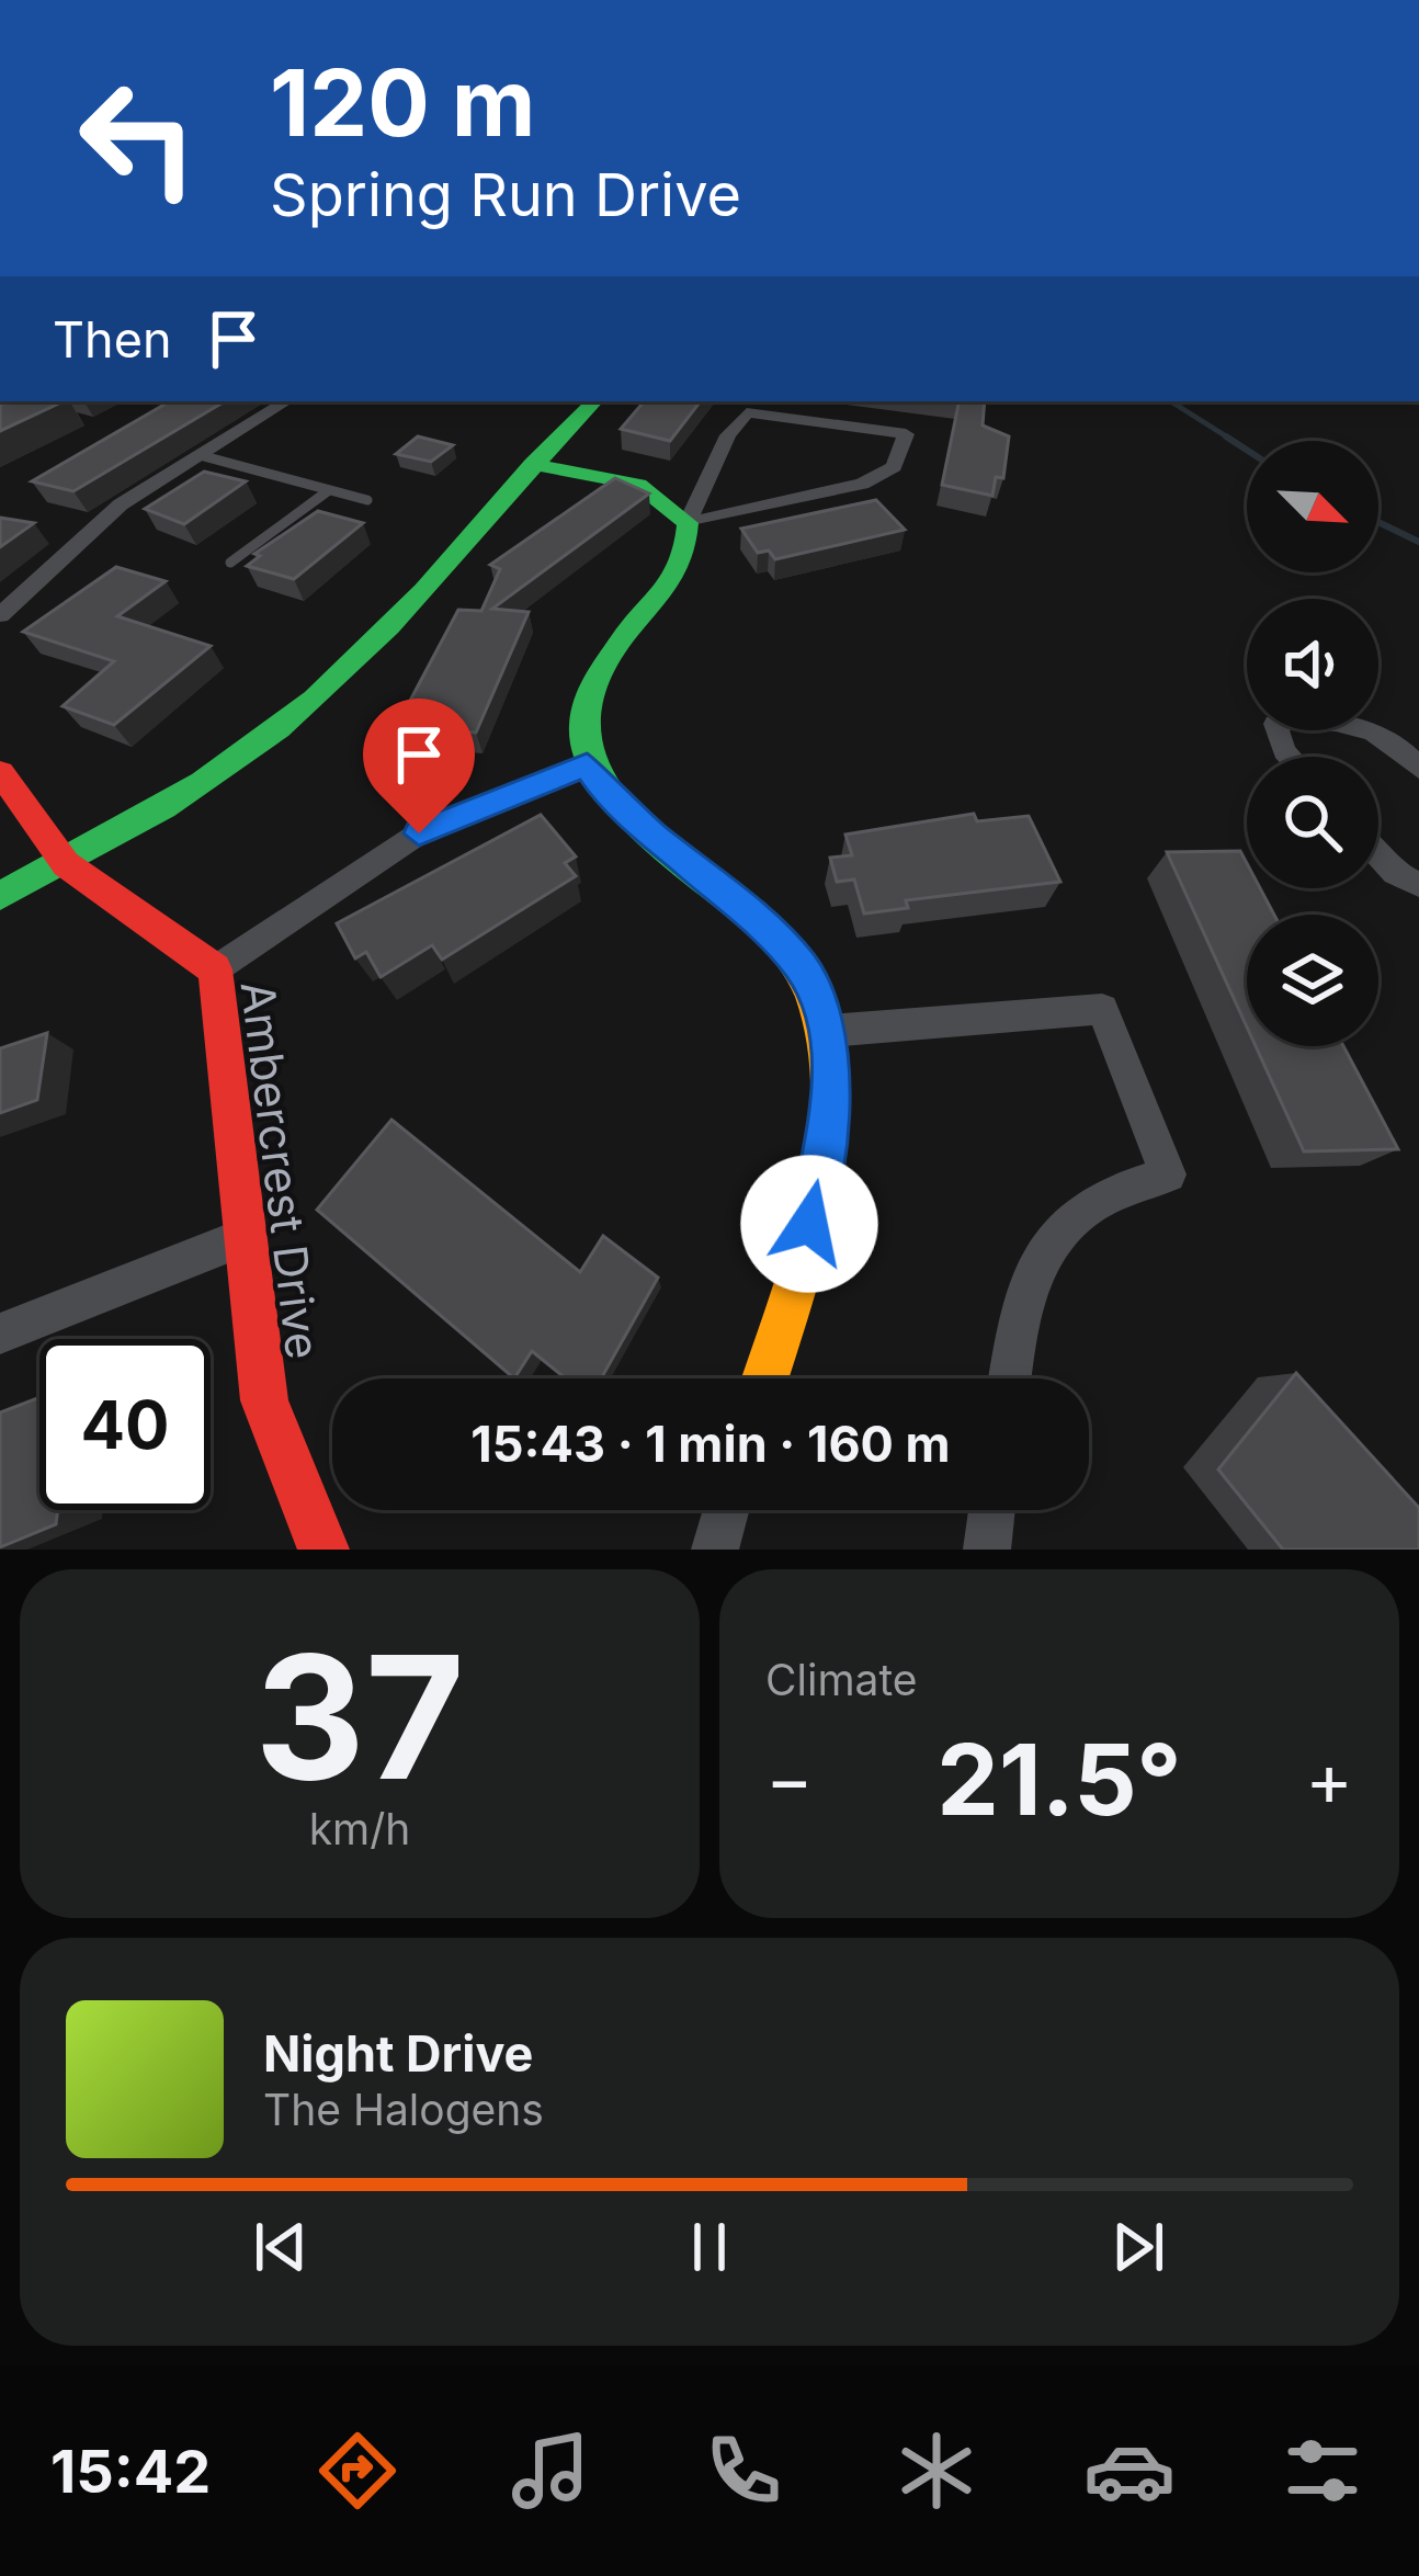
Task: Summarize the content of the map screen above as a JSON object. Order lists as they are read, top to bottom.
{
  "streets": {
    "street": ["Ambercrest Drive"]
  },
  "north": "bottom right",
  "page": {
    "turn": ["120 m", "Spring Run Drive"],
    "then": "Then",
    "limit": "40",
    "trip": "15:43 · 1 min · 160 m",
    "tile": [
      ["37", "km/h"],
      "Climate"
    ],
    "heat": ["−", "21.5°", "+"],
    "song": ["Night Drive", "The Halogens"],
    "tabs": "15:42"
  }
}
